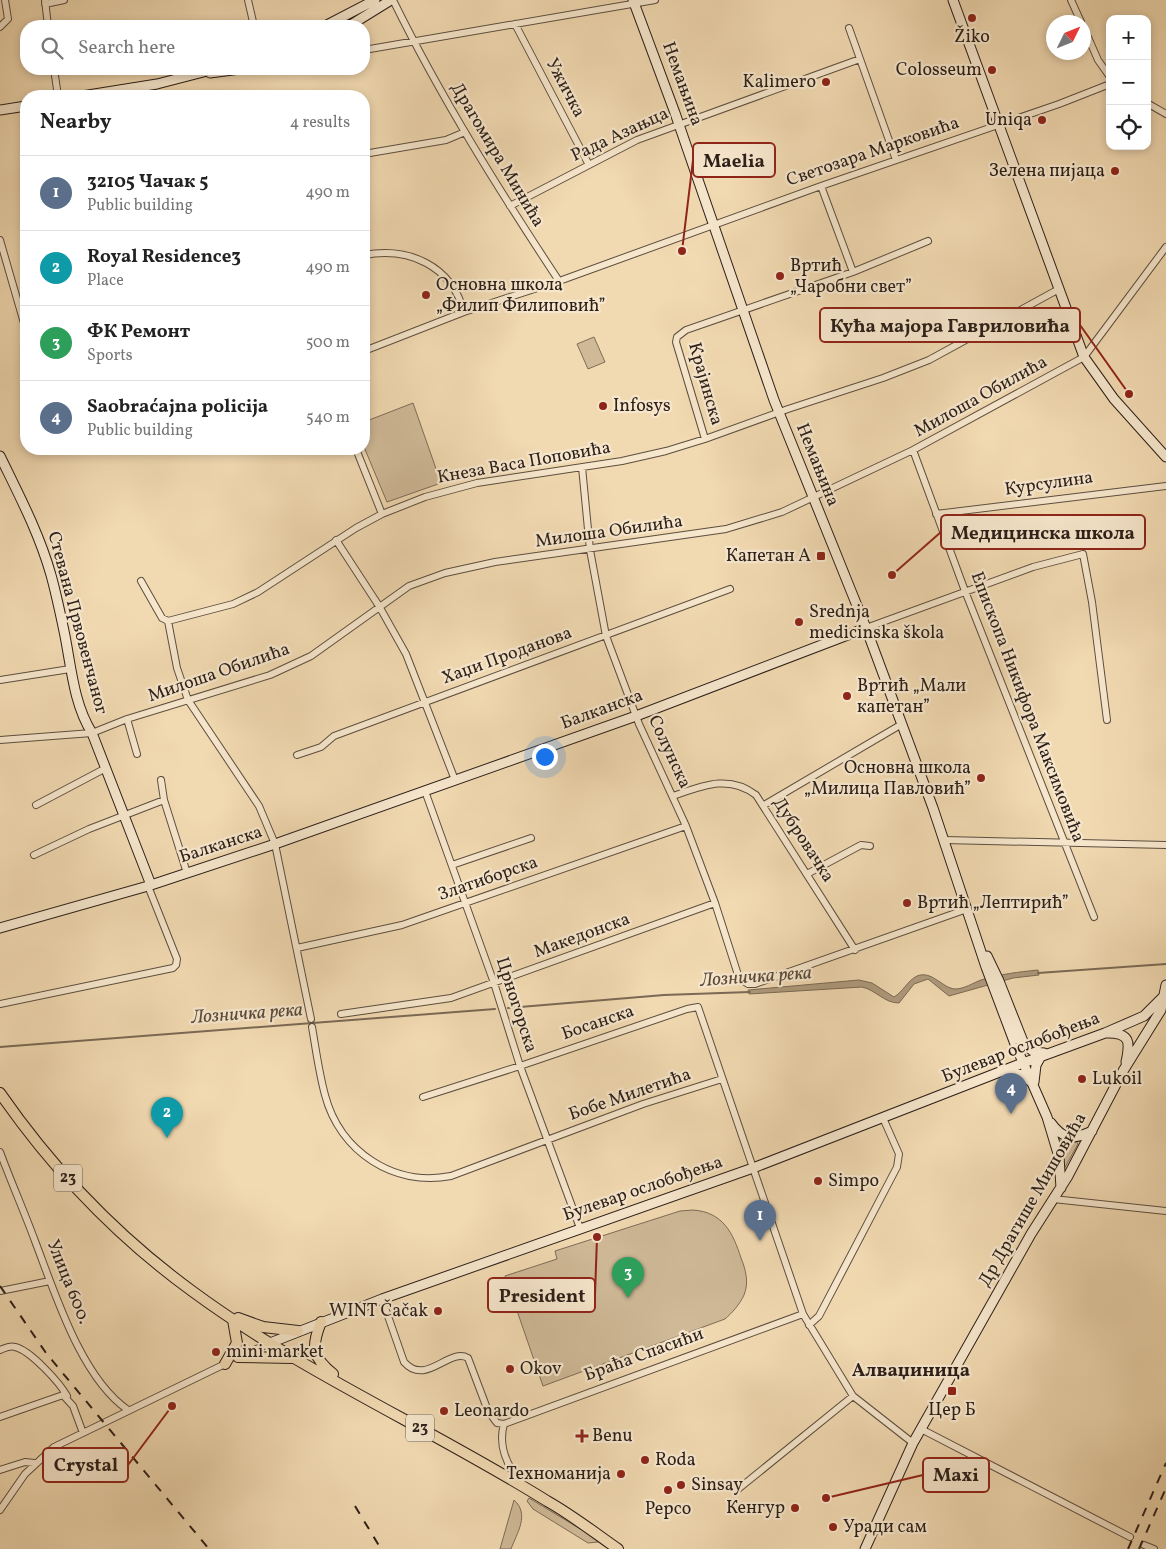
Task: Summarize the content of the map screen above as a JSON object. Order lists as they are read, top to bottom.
{
  "streets": {
    "main road": ["23"],
    "street": [
      "Немањина",
      "Ужичка",
      "Рада Азањца",
      "Светозара Марковића",
      "Драгомира Минића",
      "Крајинска",
      "Милоша Обилића",
      "Кнеза Васа Поповића",
      "Курсулина",
      "Стевана Првовенчаног",
      "Хаџи Проданова",
      "Епископа Никифора Максимовића",
      "Балканска",
      "Солунска",
      "Дубровачка",
      "Златиборска",
      "Македонска",
      "Црногорска",
      "Босанска",
      "Булевар ослобођења",
      "Бобе Милетића",
      "Др Драгише Мишовића",
      "Улица 600.",
      "Браћа Спасићи"
    ]
  },
  "crossings": [
    ["Немањина", "Рада Азањца"],
    ["Немањина", "Светозара Марковића"],
    ["Немањина", "Крајинска"],
    ["Немањина", "Милоша Обилића"],
    ["Немањина", "Кнеза Васа Поповића"],
    ["Немањина", "Балканска"],
    ["Немањина", "Булевар ослобођења"],
    ["Немањина", "Др Драгише Мишовића"],
    ["Ужичка", "Рада Азањца"],
    ["Рада Азањца", "Драгомира Минића"],
    ["Светозара Марковића", "Драгомира Минића"],
    ["Крајинска", "Кнеза Васа Поповића"],
    ["Милоша Обилића", "Стевана Првовенчаног"],
    ["Милоша Обилића", "Епископа Никифора Максимовића"],
    ["Милоша Обилића", "Солунска"],
    ["Кнеза Васа Поповића", "Солунска"],
    ["Курсулина", "Епископа Никифора Максимовића"],
    ["Стевана Првовенчаног", "Балканска"],
    ["Хаџи Проданова", "Солунска"],
    ["Епископа Никифора Максимовића", "Балканска"],
    ["Балканска", "Солунска"],
    ["Балканска", "Црногорска"],
    ["Солунска", "Дубровачка"],
    ["Солунска", "Златиборска"],
    ["Солунска", "Македонска"],
    ["Златиборска", "Црногорска"],
    ["Македонска", "Црногорска"],
    ["Црногорска", "Босанска"],
    ["Црногорска", "Булевар ослобођења"],
    ["Црногорска", "Бобе Милетића"],
    ["Босанска", "Бобе Милетића"],
    ["Булевар ослобођења", "23"],
    ["Булевар ослобођења", "Др Драгише Мишовића"],
    ["Булевар ослобођења", "Улица 600."]
  ],
  "districts": ["Алваџиница"],
  "water": ["Лозничка река"],
  "places": {
    "other": [
      "Žiko",
      "Colosseum",
      "Kalimero",
      "Uniqa",
      "Зелена пијаца",
      "Maelia",
      "Вртић „Чаробни свет”",
      "Основна школа „Филип Филиповић”",
      "Кућа мајора Гавриловића",
      "Infosys",
      "Медицинска школа",
      "Srednja medicinska škola",
      "Вртић „Мали капетан”",
      "Основна школа „Милица Павловић”",
      "Вртић „Лептирић”",
      "Lukoil",
      "Simpo",
      "President",
      "WINT Čačak",
      "mini market",
      "Okov",
      "Crystal",
      "Leonardo",
      "Roda",
      "Техноманија",
      "Sinsay",
      "Pepco",
      "Maxi",
      "Кенгур",
      "Уради сам"
    ],
    "transit": ["Капетан А", "Цер Б"],
    "health": ["Benu"]
  },
  "north": "top right",
  "page": {
    "map_buttons": ["+", "−"],
    "search": "Search here",
    "heading": ["Nearby", "4 results"],
    "list": [
      {
        "mark": "1",
        "name": "32105 Чачак 5",
        "note": "Public building",
        "value": "490 m"
      },
      {
        "mark": "2",
        "name": "Royal Residence3",
        "note": "Place",
        "value": "490 m"
      },
      {
        "mark": "3",
        "name": "ФК Ремонт",
        "note": "Sports",
        "value": "500 m"
      },
      {
        "mark": "4",
        "name": "Saobraćajna policija",
        "note": "Public building",
        "value": "540 m"
      }
    ],
    "pins": [
      "4",
      "2",
      "1",
      "3"
    ]
  }
}
